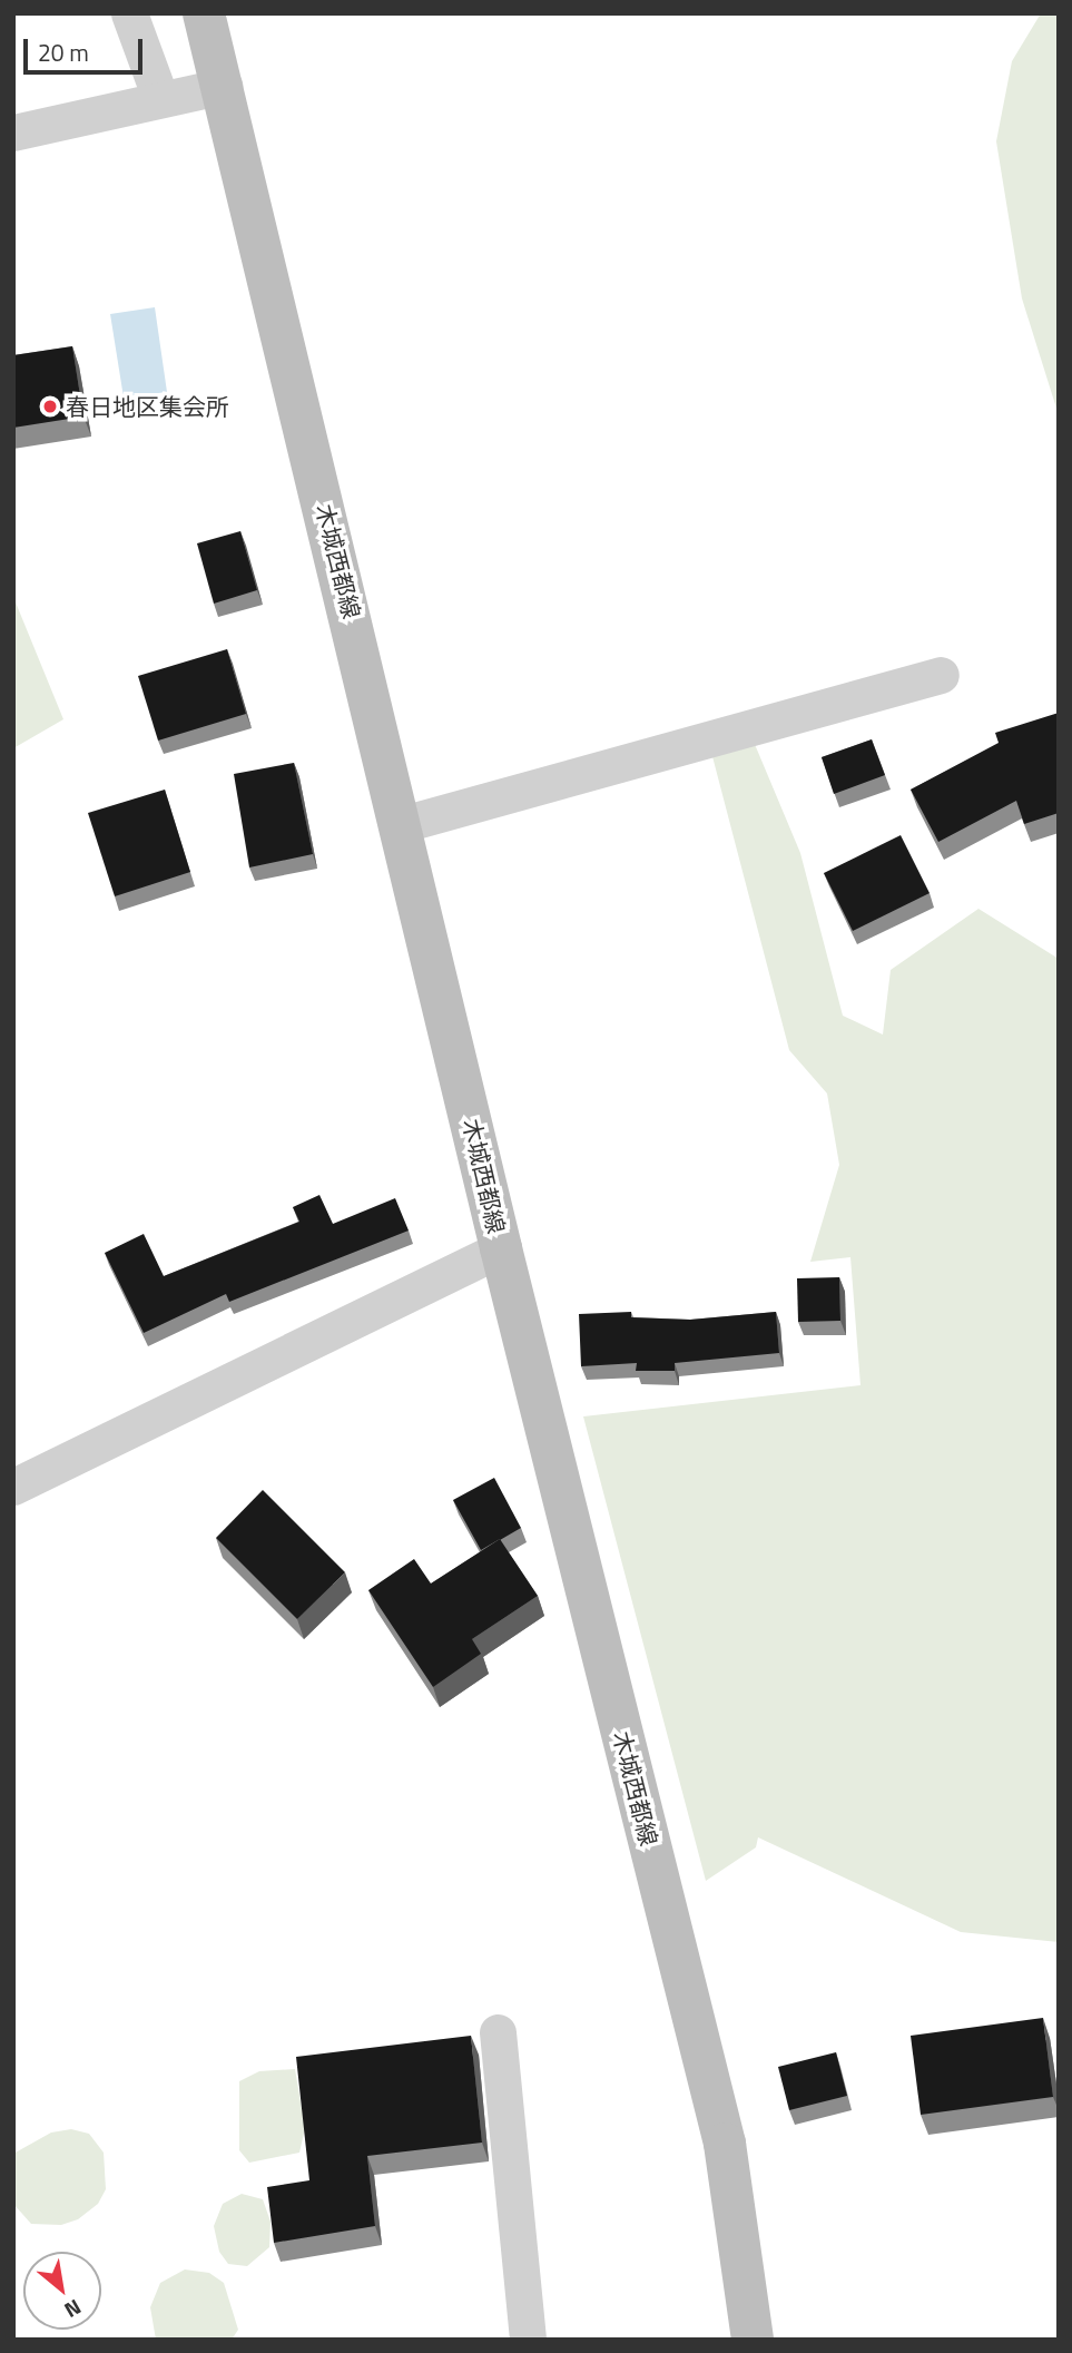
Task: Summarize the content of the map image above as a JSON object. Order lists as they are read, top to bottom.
{
  "streets": {
    "main road": ["木城西都線"]
  },
  "places": ["春日地区集会所"],
  "scale_bar": "20 m",
  "north": "bottom right"
}
